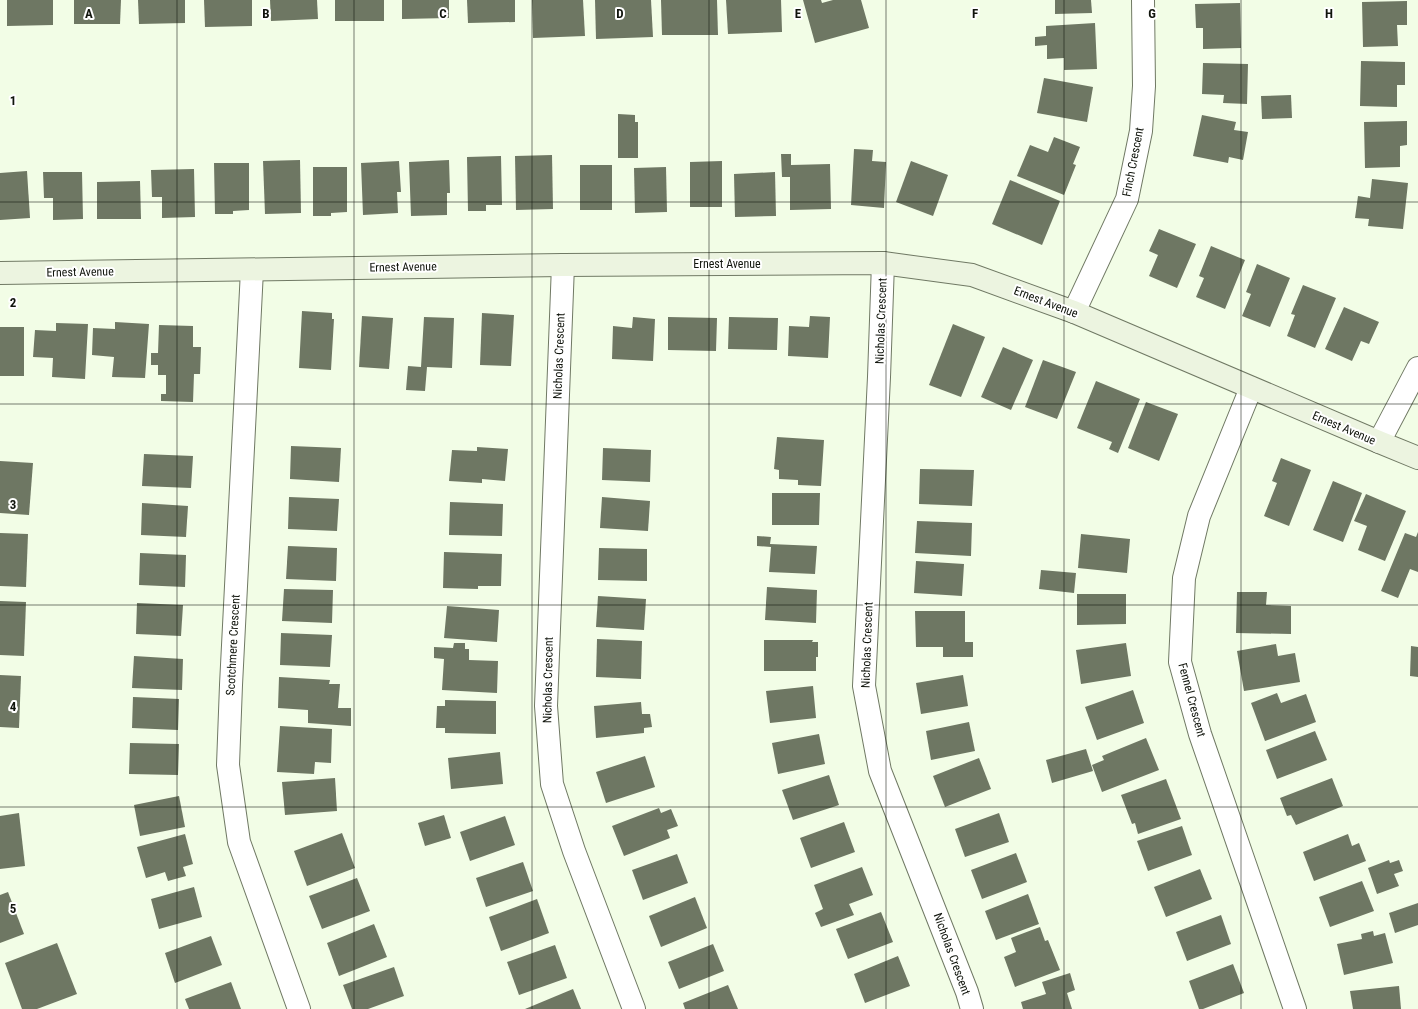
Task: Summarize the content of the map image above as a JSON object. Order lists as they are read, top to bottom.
{
  "streets": {
    "street": [
      "Finch Crescent",
      "Ernest Avenue",
      "Nicholas Crescent",
      "Scotchmere Crescent",
      "Fennel Crescent"
    ]
  },
  "crossings": [
    ["Finch Crescent", "Ernest Avenue"],
    ["Ernest Avenue", "Nicholas Crescent"],
    ["Ernest Avenue", "Scotchmere Crescent"],
    ["Ernest Avenue", "Fennel Crescent"]
  ],
  "grid": {
    "columns": [
      "A",
      "B",
      "C",
      "D",
      "E",
      "F",
      "G",
      "H"
    ],
    "rows": [
      "1",
      "2",
      "3",
      "4",
      "5"
    ]
  }
}
